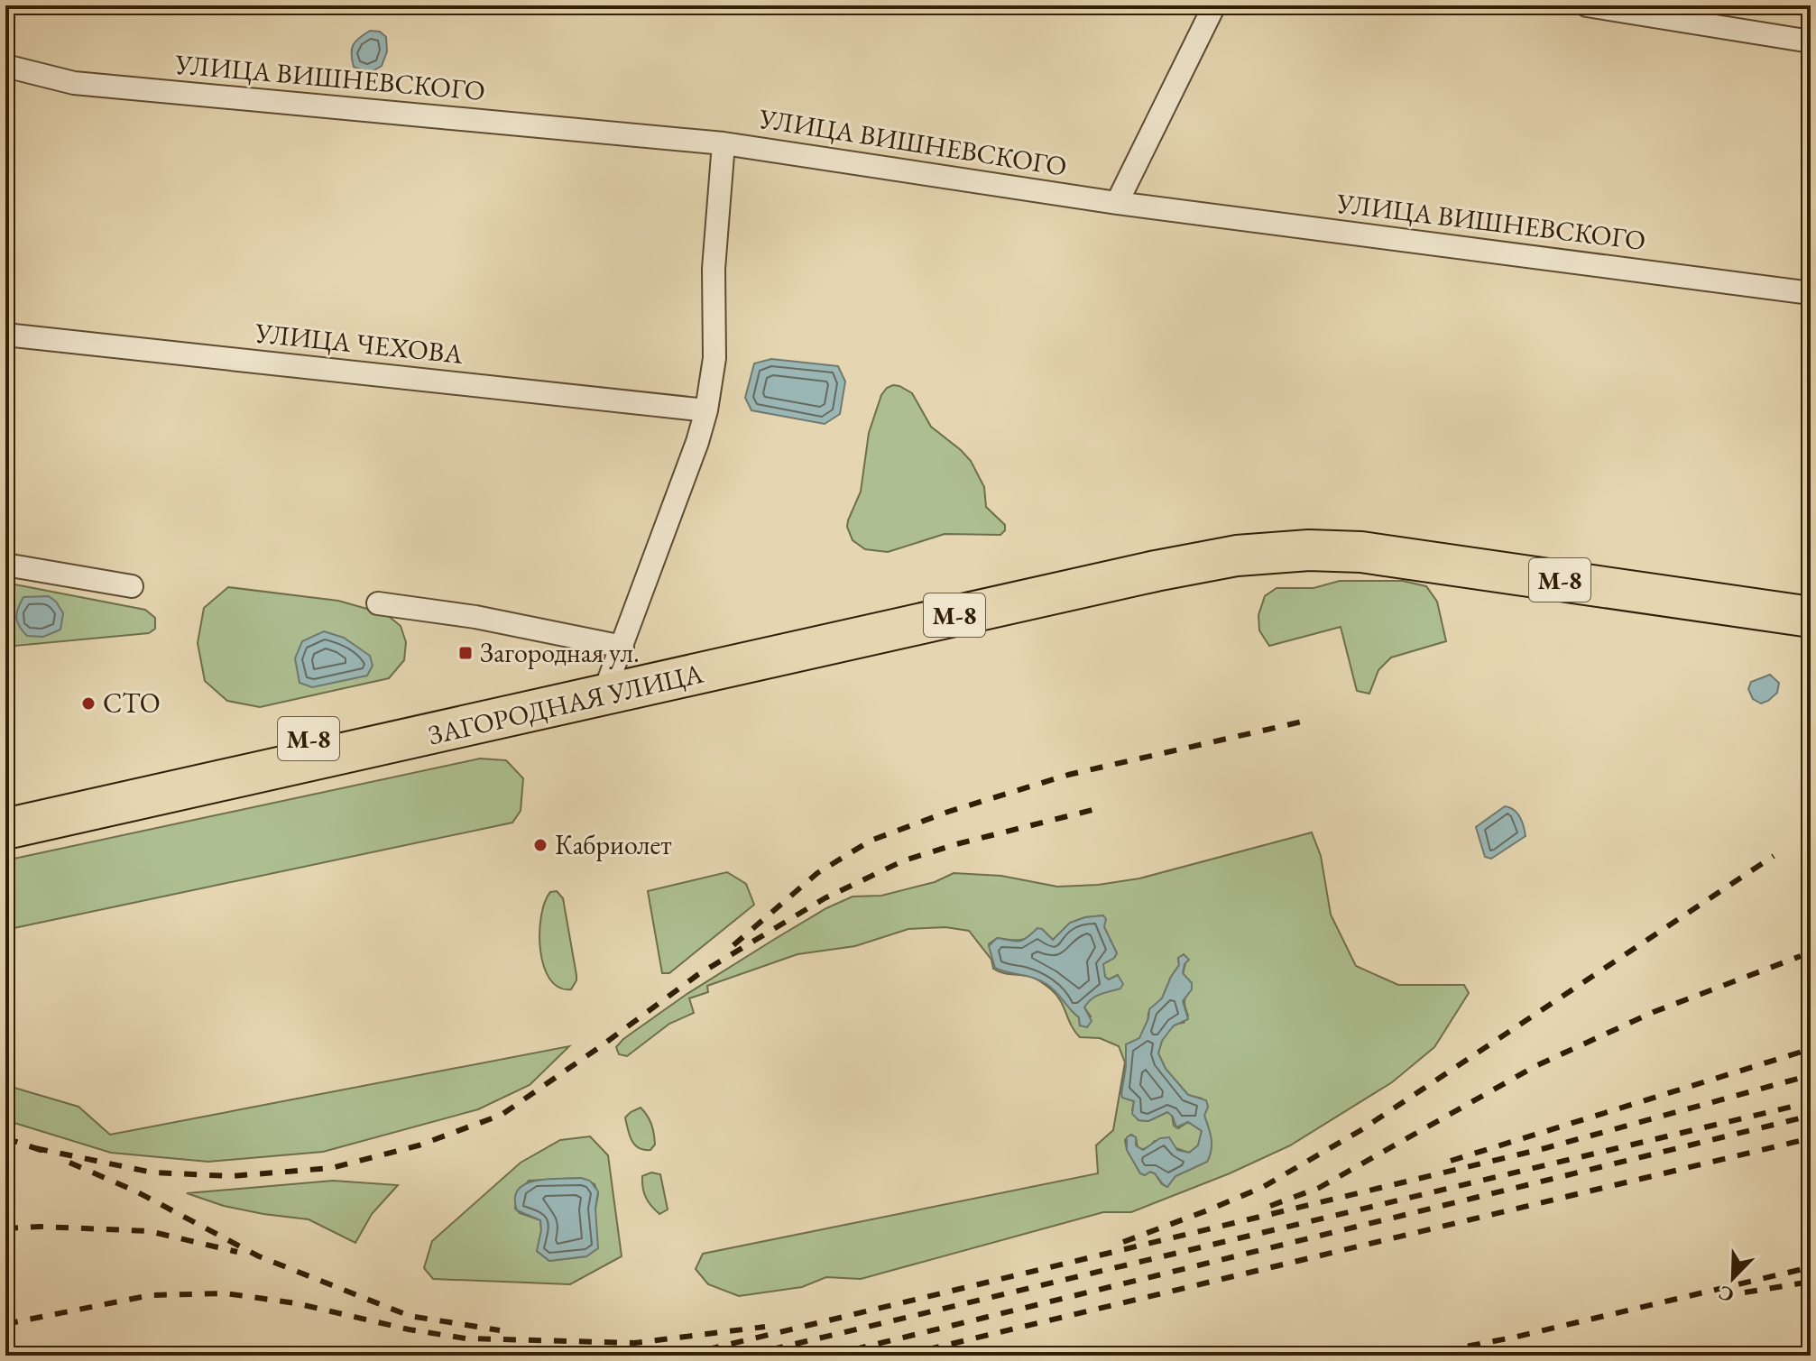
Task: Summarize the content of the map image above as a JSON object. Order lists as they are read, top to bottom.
{
  "streets": {
    "highway": ["М-8", "ЗАГОРОДНАЯ УЛИЦА"],
    "street": ["УЛИЦА ВИШНЕВСКОГО", "УЛИЦА ЧЕХОВА"]
  },
  "places": {
    "transit": ["Загородная ул."],
    "other": ["СТО", "Кабриолет"]
  },
  "north": "bottom left"
}
